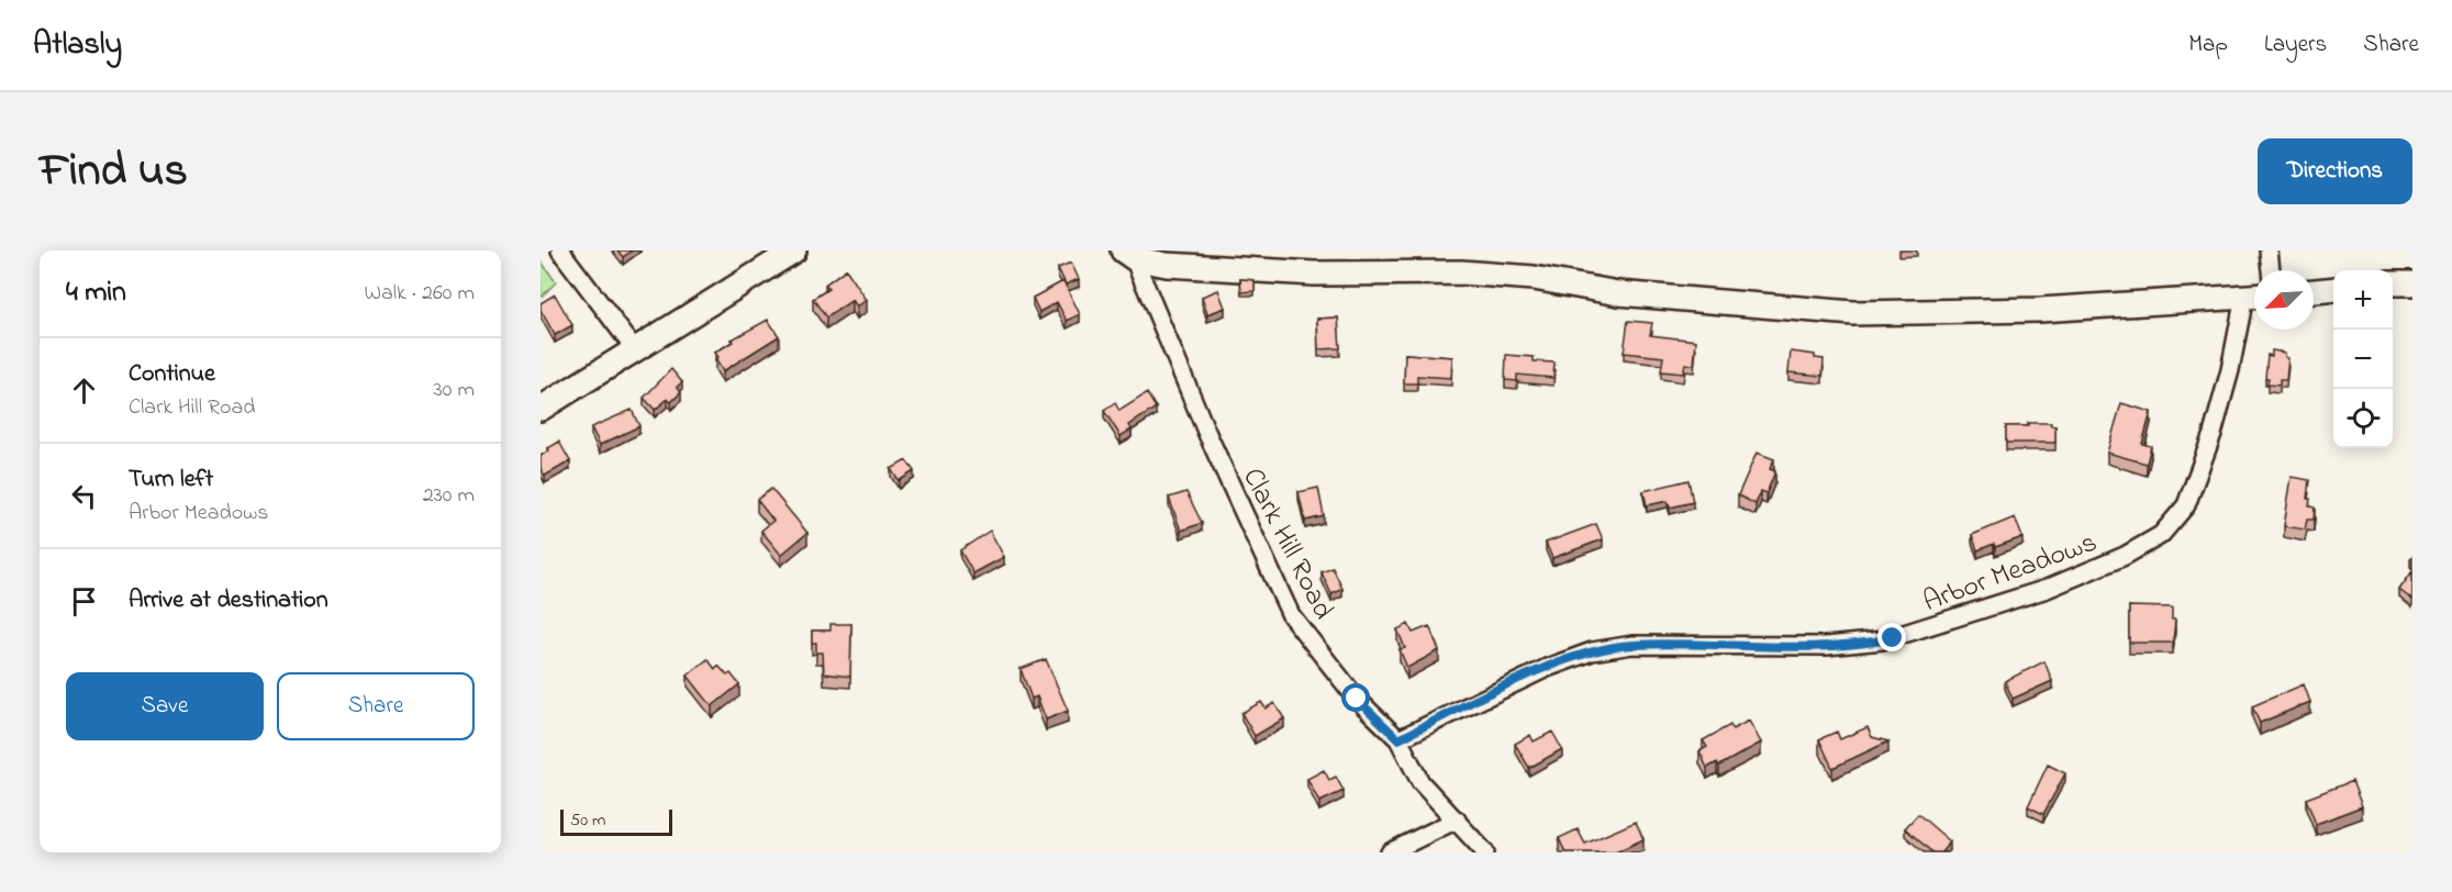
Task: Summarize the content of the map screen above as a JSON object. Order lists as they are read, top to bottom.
{
  "streets": {
    "street": ["Clark Hill Road", "Arbor Meadows"]
  },
  "crossings": [
    ["Clark Hill Road", "Arbor Meadows"]
  ],
  "scale_bar": "50 m",
  "north": "bottom left",
  "page": {
    "header": "Atlasly",
    "nav": ["Map", "Layers", "Share"],
    "title": "Find us",
    "buttons": [
      "Directions",
      ["Save", "Share"]
    ],
    "heading": ["4 min", "Walk · 260 m"],
    "map_buttons": ["+", "−"],
    "list": [
      ["Continue", "Clark Hill Road", "30 m"],
      ["Turn left", "Arbor Meadows", "230 m"],
      "Arrive at destination"
    ],
    "scale": "50 m"
  }
}
